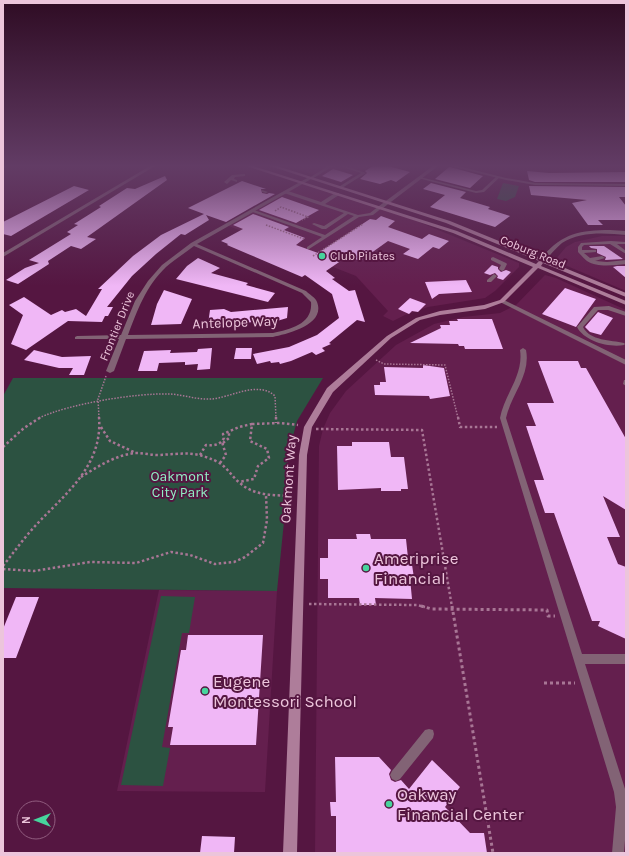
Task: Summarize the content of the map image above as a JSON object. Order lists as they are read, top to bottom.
{
  "streets": {
    "main road": ["Coburg Road", "Oakmont Way"],
    "street": ["Antelope Way", "Frontier Drive"]
  },
  "crossings": [
    ["Coburg Road", "Oakmont Way"],
    ["Antelope Way", "Frontier Drive"]
  ],
  "parks": ["Oakmont City Park"],
  "places": [
    "Club Pilates",
    "Ameriprise Financial",
    "Eugene Montessori School",
    "Oakway Financial Center"
  ],
  "north": "left"
}
